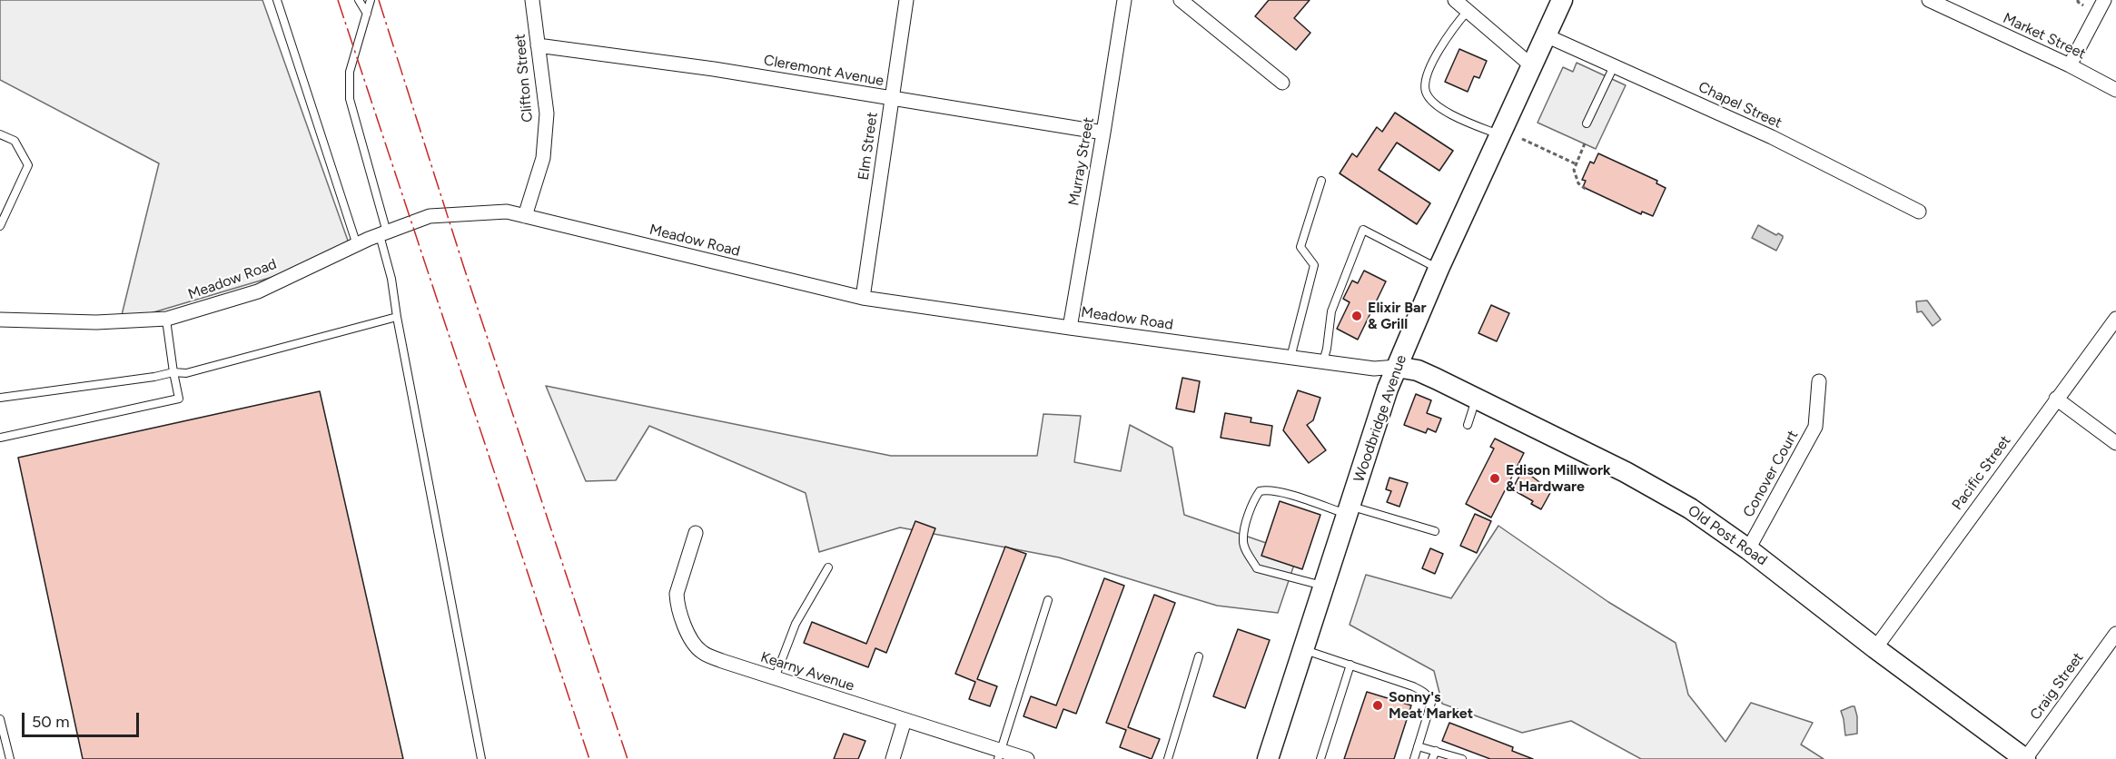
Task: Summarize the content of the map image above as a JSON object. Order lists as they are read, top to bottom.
{
  "streets": {
    "main road": ["Woodbridge Avenue", "Old Post Road"],
    "street": [
      "Market Street",
      "Cleremont Avenue",
      "Clifton Street",
      "Chapel Street",
      "Elm Street",
      "Murray Street",
      "Meadow Road",
      "Pacific Street",
      "Conover Court",
      "Kearny Avenue",
      "Craig Street"
    ]
  },
  "crossings": [
    ["Cleremont Avenue", "Clifton Street"],
    ["Cleremont Avenue", "Elm Street"],
    ["Cleremont Avenue", "Murray Street"],
    ["Clifton Street", "Meadow Road"],
    ["Chapel Street", "Woodbridge Avenue"],
    ["Elm Street", "Meadow Road"],
    ["Murray Street", "Meadow Road"],
    ["Meadow Road", "Woodbridge Avenue"],
    ["Meadow Road", "Old Post Road"],
    ["Woodbridge Avenue", "Old Post Road"],
    ["Pacific Street", "Old Post Road"],
    ["Conover Court", "Old Post Road"],
    ["Old Post Road", "Craig Street"]
  ],
  "places": ["Elixir Bar & Grill", "Edison Millwork & Hardware", "Sonny's Meat Market"],
  "scale_bar": "50 m"
}
